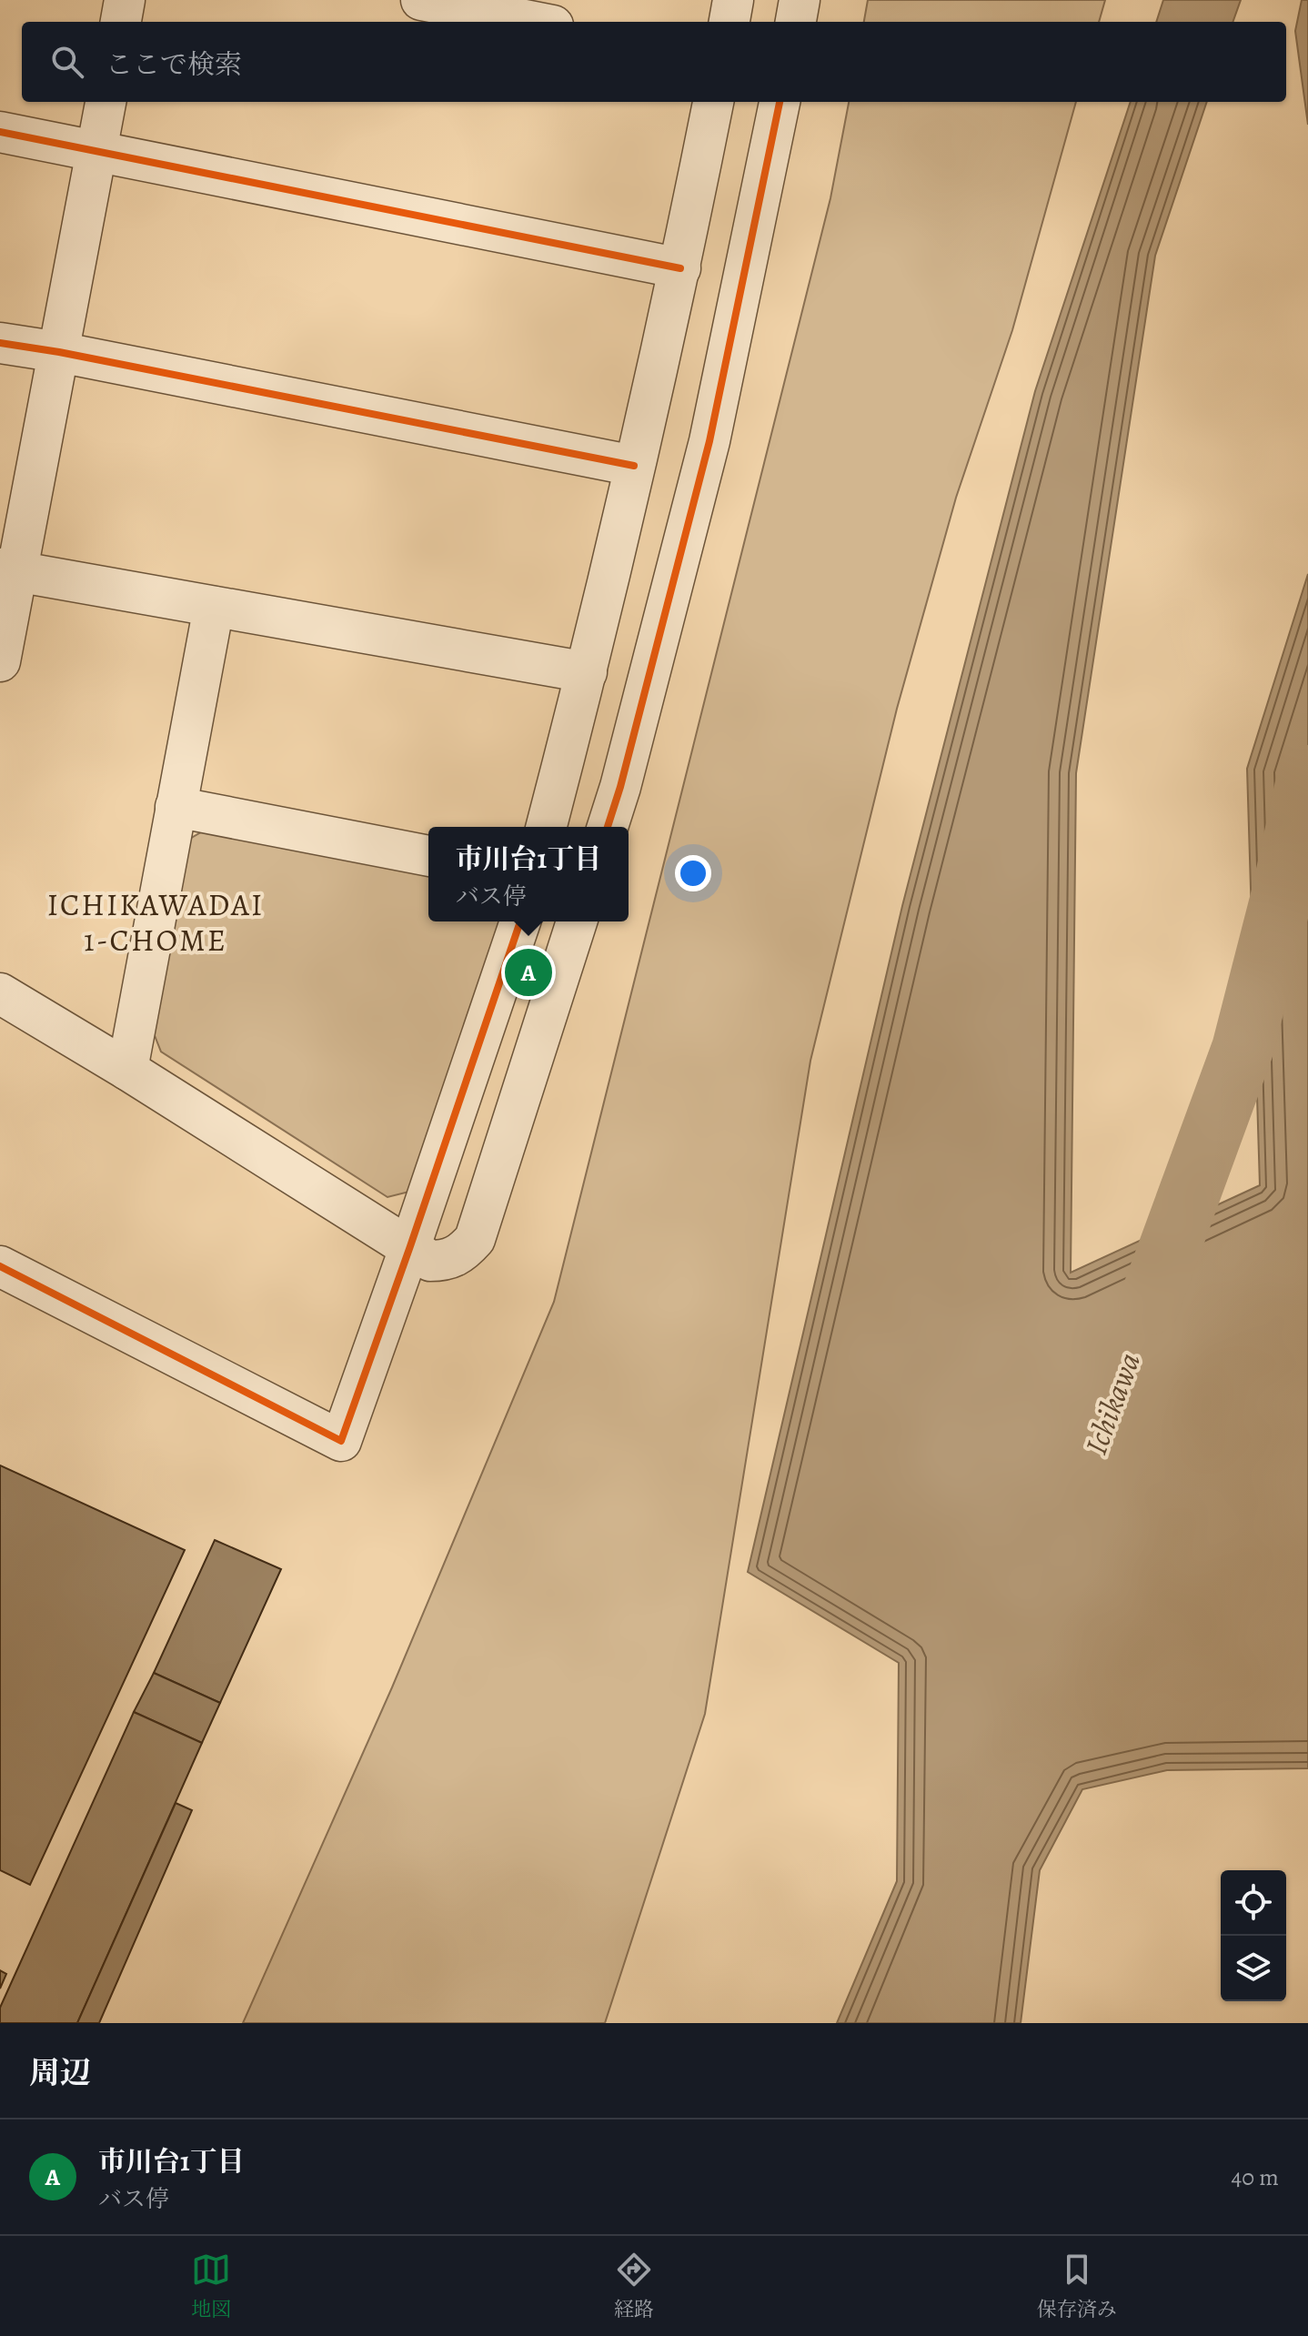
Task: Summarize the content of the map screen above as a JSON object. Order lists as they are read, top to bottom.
{
  "districts": ["ICHIKAWADAI 1-CHOME"],
  "water": ["Ichikawa"],
  "page": {
    "search": "ここで検索",
    "popup": ["市川台1丁目", "バス停"],
    "pins": "A",
    "heading": "周辺",
    "list": [
      {
        "mark": "A",
        "name": "市川台1丁目",
        "note": "バス停",
        "value": "40 m"
      }
    ],
    "nav": ["地図", "経路", "保存済み"]
  }
}
